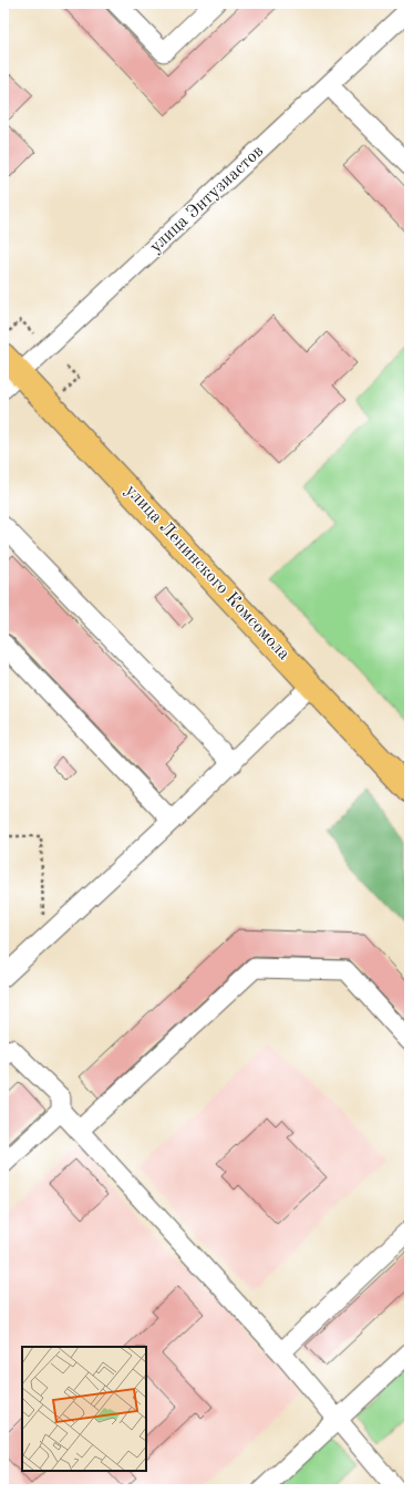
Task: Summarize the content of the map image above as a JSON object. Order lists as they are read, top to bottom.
{
  "streets": {
    "main road": ["улица Ленинского Комсомола"],
    "street": ["улица Энтузиастов"]
  },
  "crossings": [
    ["улица Энтузиастов", "улица Ленинского Комсомола"]
  ]
}
